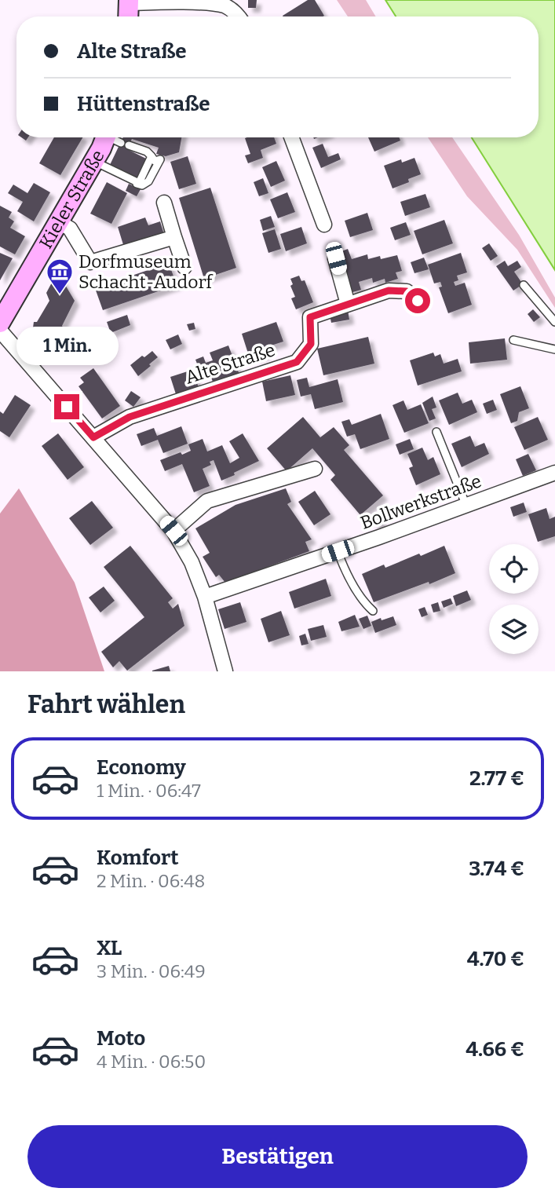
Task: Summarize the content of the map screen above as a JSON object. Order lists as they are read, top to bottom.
{
  "streets": {
    "main road": ["Kieler Straße"],
    "street": ["Alte Straße", "Bollwerkstraße"]
  },
  "places": {
    "museum": ["Dorfmuseum Schacht-Audorf"]
  },
  "page": {
    "banner": ["Alte Straße", "Hüttenstraße"],
    "bubble": "1 Min.",
    "heading": "Fahrt wählen",
    "list": [
      {
        "name": "Economy",
        "note": "1 Min. · 06:47",
        "value": "2.77 €"
      },
      {
        "name": "Komfort",
        "note": "2 Min. · 06:48",
        "value": "3.74 €"
      },
      {
        "name": "XL",
        "note": "3 Min. · 06:49",
        "value": "4.70 €"
      },
      {
        "name": "Moto",
        "note": "4 Min. · 06:50",
        "value": "4.66 €"
      }
    ],
    "buttons": "Bestätigen"
  }
}
